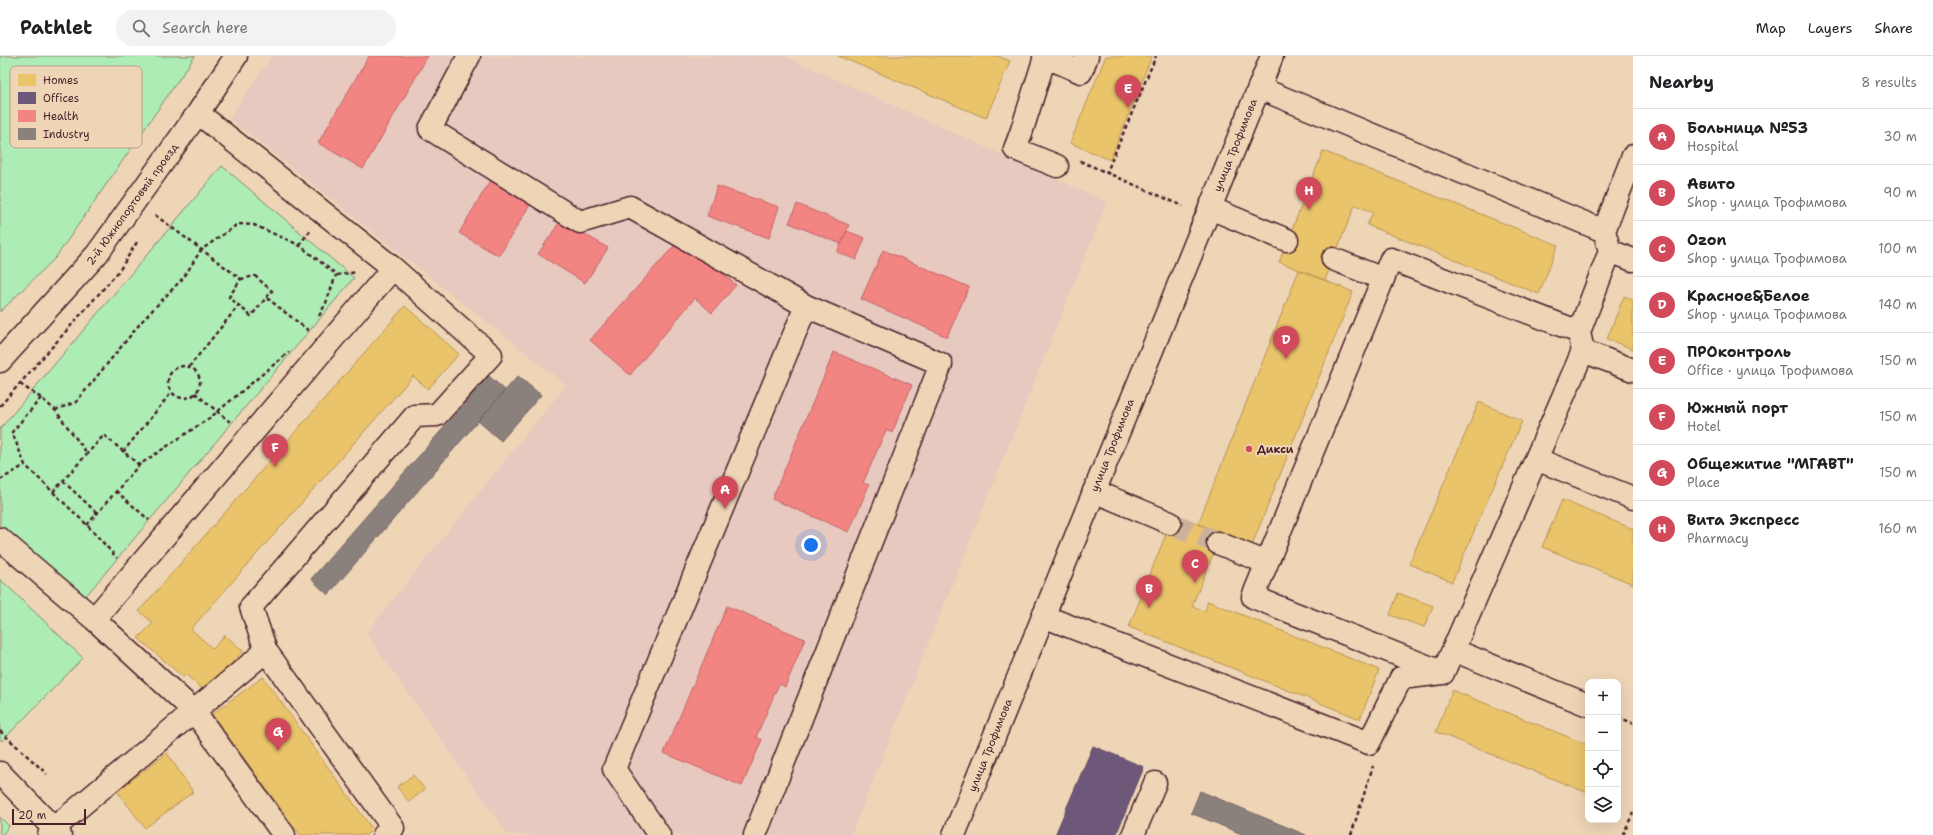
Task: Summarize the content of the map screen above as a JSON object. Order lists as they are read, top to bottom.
{
  "streets": {
    "main road": ["улица Трофимова", "2-й Южнопортовый проезд"]
  },
  "places": ["Дикси"],
  "legend": [
    "Homes",
    "Offices",
    "Health",
    "Industry"
  ],
  "scale_bar": "20 m",
  "page": {
    "header": "Pathlet",
    "search": "Search here",
    "nav": ["Map", "Layers", "Share"],
    "heading": ["Nearby", "8 results"],
    "pins": [
      "E",
      "H",
      "D",
      "F",
      "A",
      "C",
      "B",
      "G"
    ],
    "list": [
      {
        "mark": "A",
        "name": "Больница №53",
        "note": "Hospital",
        "value": "30 m"
      },
      {
        "mark": "B",
        "name": "Авито",
        "note": "Shop · улица Трофимова",
        "value": "90 m"
      },
      {
        "mark": "C",
        "name": "Ozon",
        "note": "Shop · улица Трофимова",
        "value": "100 m"
      },
      {
        "mark": "D",
        "name": "Красное&Белое",
        "note": "Shop · улица Трофимова",
        "value": "140 m"
      },
      {
        "mark": "E",
        "name": "ПРОконтроль",
        "note": "Office · улица Трофимова",
        "value": "150 m"
      },
      {
        "mark": "F",
        "name": "Южный порт",
        "note": "Hotel",
        "value": "150 m"
      },
      {
        "mark": "G",
        "name": "Общежитие \"МГАВТ\"",
        "note": "Place",
        "value": "150 m"
      },
      {
        "mark": "H",
        "name": "Вита Экспресс",
        "note": "Pharmacy",
        "value": "160 m"
      }
    ],
    "map_buttons": ["+", "−"],
    "scale": "20 m"
  }
}
